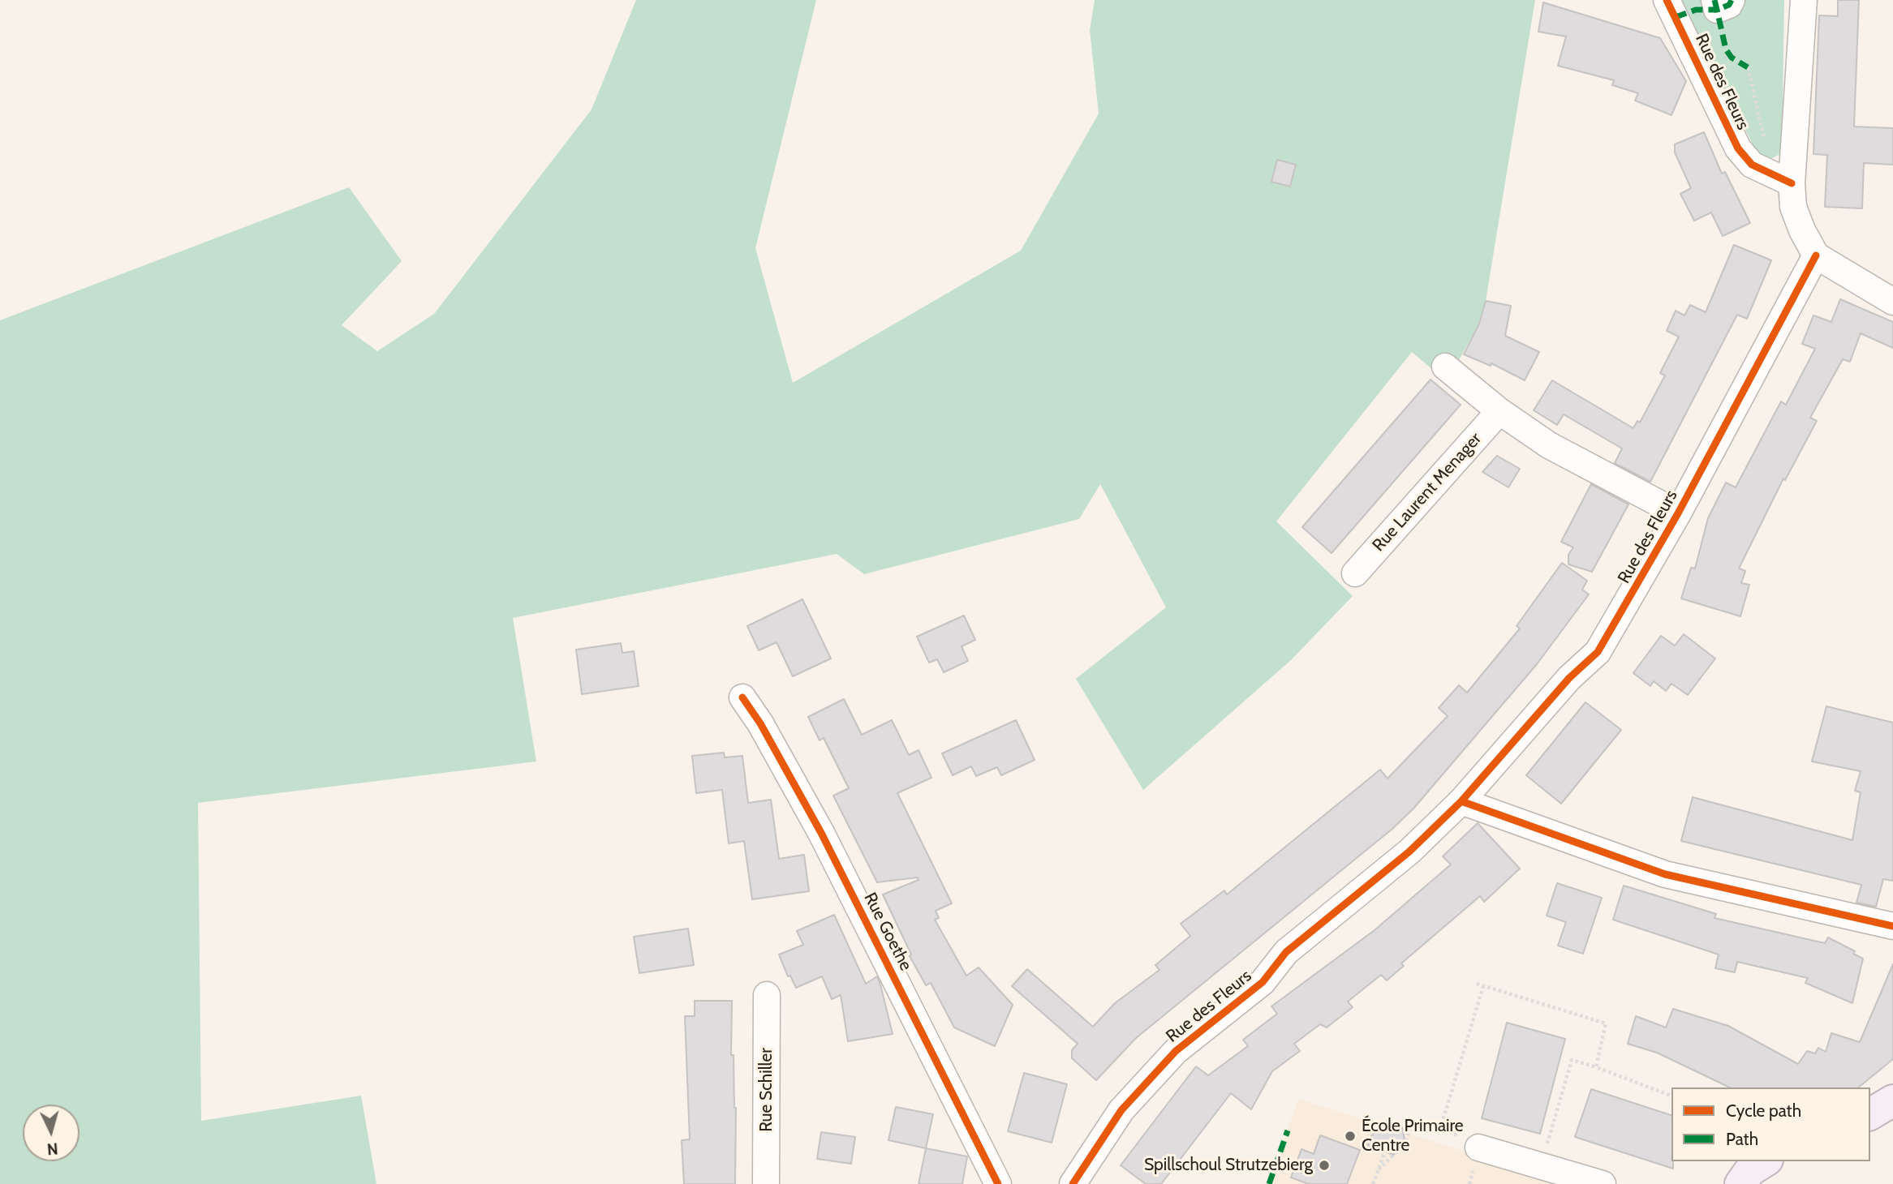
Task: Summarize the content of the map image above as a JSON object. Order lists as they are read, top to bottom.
{
  "streets": {
    "street": [
      "Rue des Fleurs",
      "Rue Laurent Menager",
      "Rue Goethe",
      "Rue Schiller"
    ]
  },
  "places": ["École Primaire Centre", "Spillschoul Strutzebierg"],
  "legend": ["Cycle path", "Path"],
  "north": "bottom"
}
